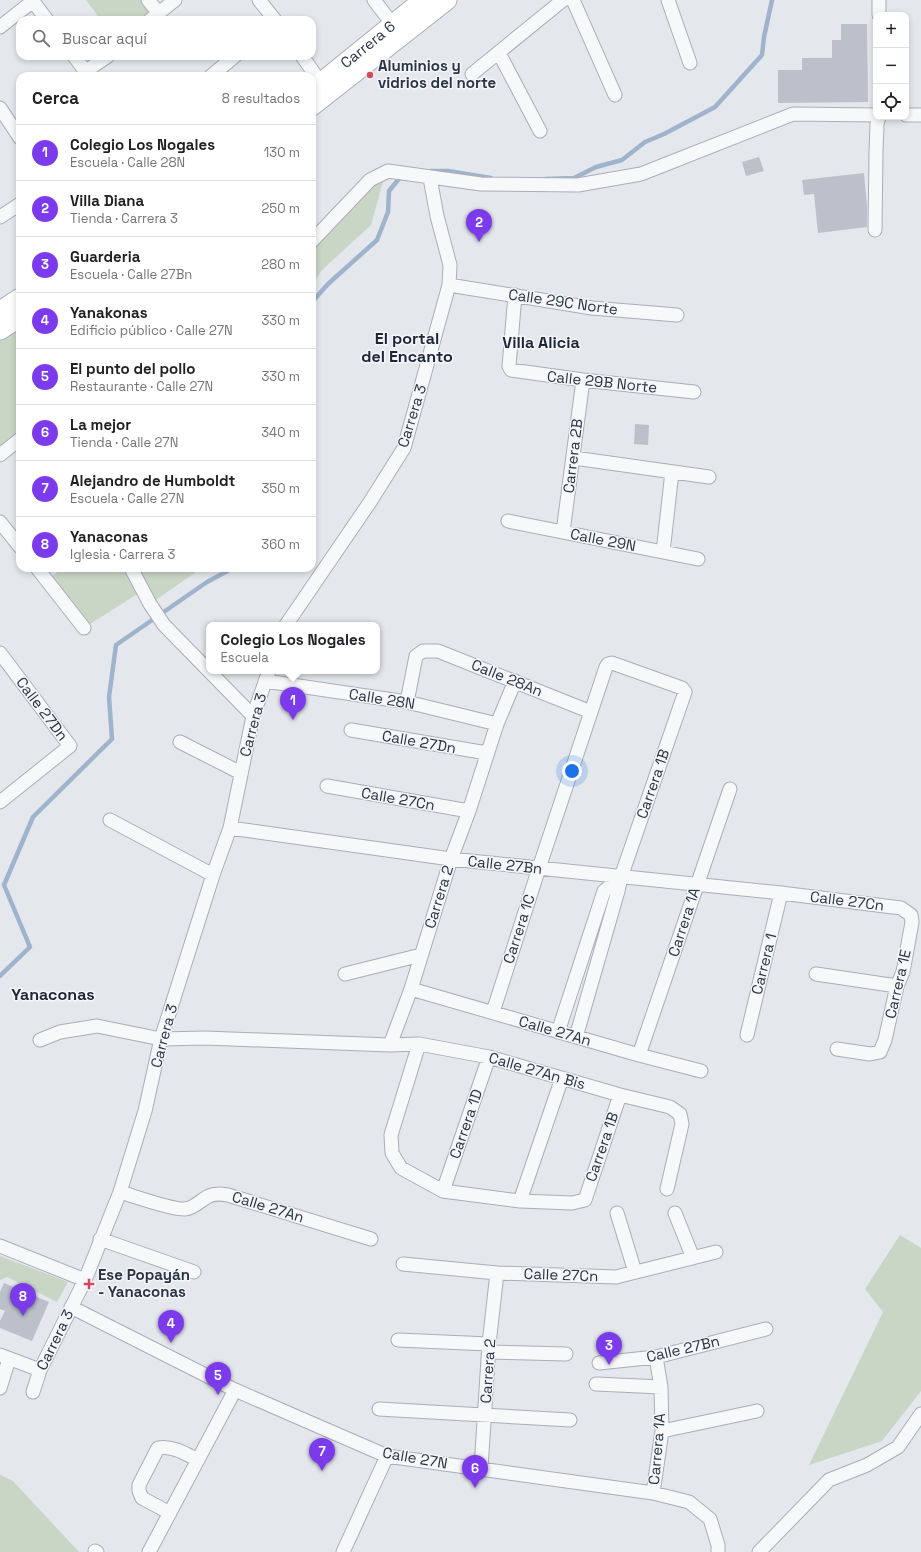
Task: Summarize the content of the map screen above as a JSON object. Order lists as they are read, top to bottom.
{
  "streets": {
    "main road": ["Carrera 6"],
    "street": [
      "Calle 29C Norte",
      "Calle 29B Norte",
      "Carrera 3",
      "Carrera 2B",
      "Calle 29N",
      "Calle 28An",
      "Calle 28N",
      "Calle 27Dn",
      "Carrera 1B",
      "Calle 27Cn",
      "Calle 27Bn",
      "Carrera 2",
      "Carrera 1A",
      "Carrera 1C",
      "Carrera 1",
      "Carrera 1E",
      "Calle 27An",
      "Calle 27An Bis",
      "Carrera 1D",
      "Calle 27N"
    ]
  },
  "crossings": [
    ["Calle 29C Norte", "Calle 29B Norte"],
    ["Calle 29C Norte", "Carrera 3"],
    ["Calle 29B Norte", "Carrera 2B"],
    ["Carrera 3", "Calle 28N"],
    ["Carrera 3", "Calle 27Bn"],
    ["Carrera 3", "Calle 27An"],
    ["Carrera 3", "Calle 27N"],
    ["Carrera 2B", "Calle 29N"],
    ["Calle 28An", "Calle 28N"],
    ["Calle 28An", "Carrera 2"],
    ["Calle 28An", "Carrera 1C"],
    ["Calle 28N", "Carrera 2"],
    ["Calle 27Dn", "Carrera 2"],
    ["Carrera 1B", "Calle 27Bn"],
    ["Carrera 1B", "Carrera 1C"],
    ["Carrera 1B", "Calle 27An"],
    ["Carrera 1B", "Calle 27An Bis"],
    ["Calle 27Cn", "Calle 27Bn"],
    ["Calle 27Cn", "Carrera 2"],
    ["Calle 27Cn", "Carrera 1"],
    ["Calle 27Cn", "Carrera 1E"],
    ["Calle 27Bn", "Carrera 2"],
    ["Calle 27Bn", "Carrera 1A"],
    ["Calle 27Bn", "Carrera 1C"],
    ["Calle 27Bn", "Carrera 1"],
    ["Carrera 2", "Calle 27An"],
    ["Carrera 2", "Calle 27An Bis"],
    ["Carrera 2", "Calle 27N"],
    ["Carrera 1A", "Calle 27An"],
    ["Carrera 1A", "Calle 27N"],
    ["Carrera 1C", "Calle 27An"],
    ["Calle 27An Bis", "Carrera 1D"]
  ],
  "districts": ["El portal del Encanto", "Villa Alicia", "Yanaconas"],
  "places": {
    "other": ["Aluminios y vidrios del norte"],
    "health": ["Ese Popayán - Yanaconas"]
  },
  "page": {
    "map_buttons": ["+", "−"],
    "search": "Buscar aquí",
    "heading": ["Cerca", "8 resultados"],
    "list": [
      {
        "mark": "1",
        "name": "Colegio Los Nogales",
        "note": "Escuela · Calle 28N",
        "value": "130 m"
      },
      {
        "mark": "2",
        "name": "Villa Diana",
        "note": "Tienda · Carrera 3",
        "value": "250 m"
      },
      {
        "mark": "3",
        "name": "Guarderia",
        "note": "Escuela · Calle 27Bn",
        "value": "280 m"
      },
      {
        "mark": "4",
        "name": "Yanakonas",
        "note": "Edificio público · Calle 27N",
        "value": "330 m"
      },
      {
        "mark": "5",
        "name": "El punto del pollo",
        "note": "Restaurante · Calle 27N",
        "value": "330 m"
      },
      {
        "mark": "6",
        "name": "La mejor",
        "note": "Tienda · Calle 27N",
        "value": "340 m"
      },
      {
        "mark": "7",
        "name": "Alejandro de Humboldt",
        "note": "Escuela · Calle 27N",
        "value": "350 m"
      },
      {
        "mark": "8",
        "name": "Yanaconas",
        "note": "Iglesia · Carrera 3",
        "value": "360 m"
      }
    ],
    "pins": [
      "2",
      "1",
      "8",
      "4",
      "3",
      "5",
      "7",
      "6"
    ],
    "popup": ["Colegio Los Nogales", "Escuela"]
  }
}
